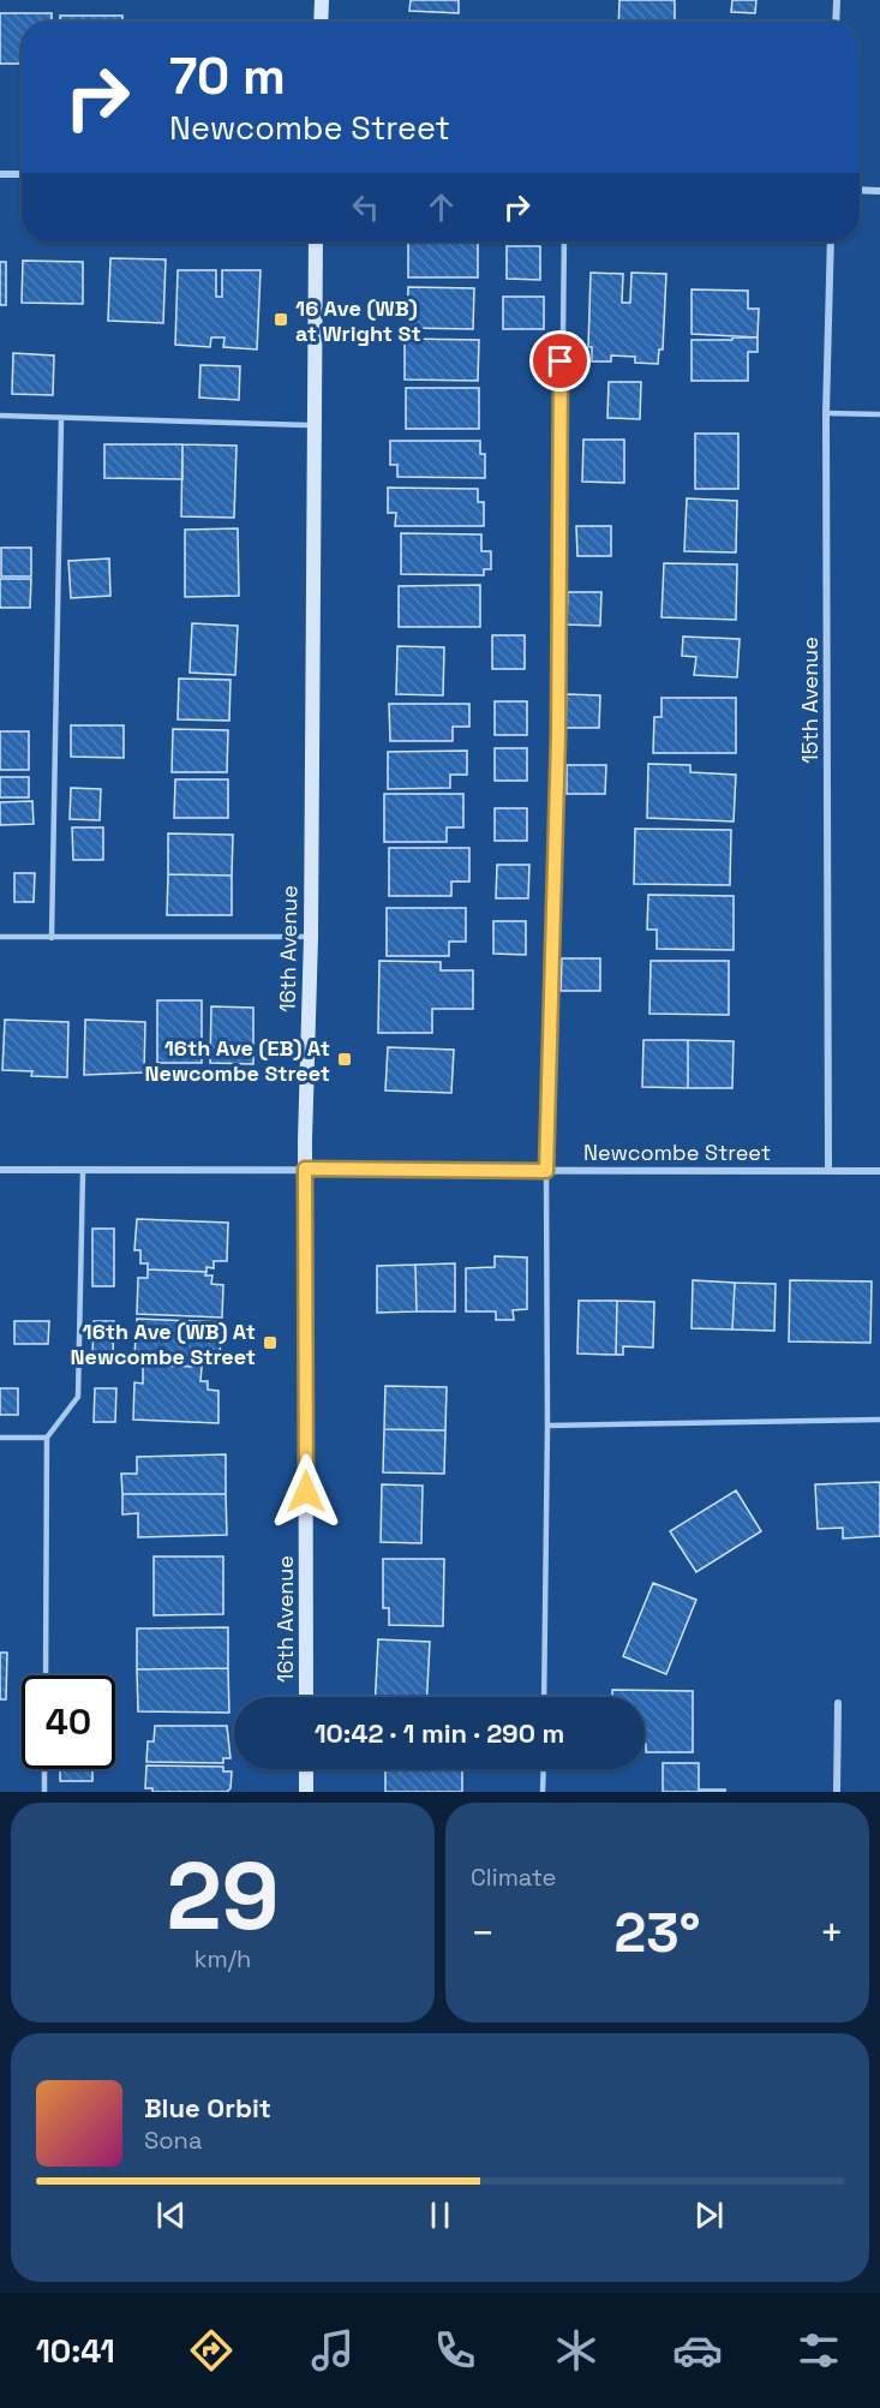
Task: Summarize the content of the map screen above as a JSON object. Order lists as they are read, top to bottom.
{
  "streets": {
    "street": ["15th Avenue", "16th Avenue", "Newcombe Street"]
  },
  "crossings": [
    ["15th Avenue", "Newcombe Street"],
    ["16th Avenue", "Newcombe Street"]
  ],
  "places": {
    "transit": ["16 Ave (WB) at Wright St", "16th Ave (EB) At Newcombe Street", "16th Ave (WB) At Newcombe Street"]
  },
  "page": {
    "turn": ["70 m", "Newcombe Street"],
    "limit": "40",
    "trip": "10:42 · 1 min · 290 m",
    "tile": [
      ["29", "km/h"],
      "Climate"
    ],
    "heat": ["−", "23°", "+"],
    "song": ["Blue Orbit", "Sona"],
    "tabs": "10:41"
  }
}
